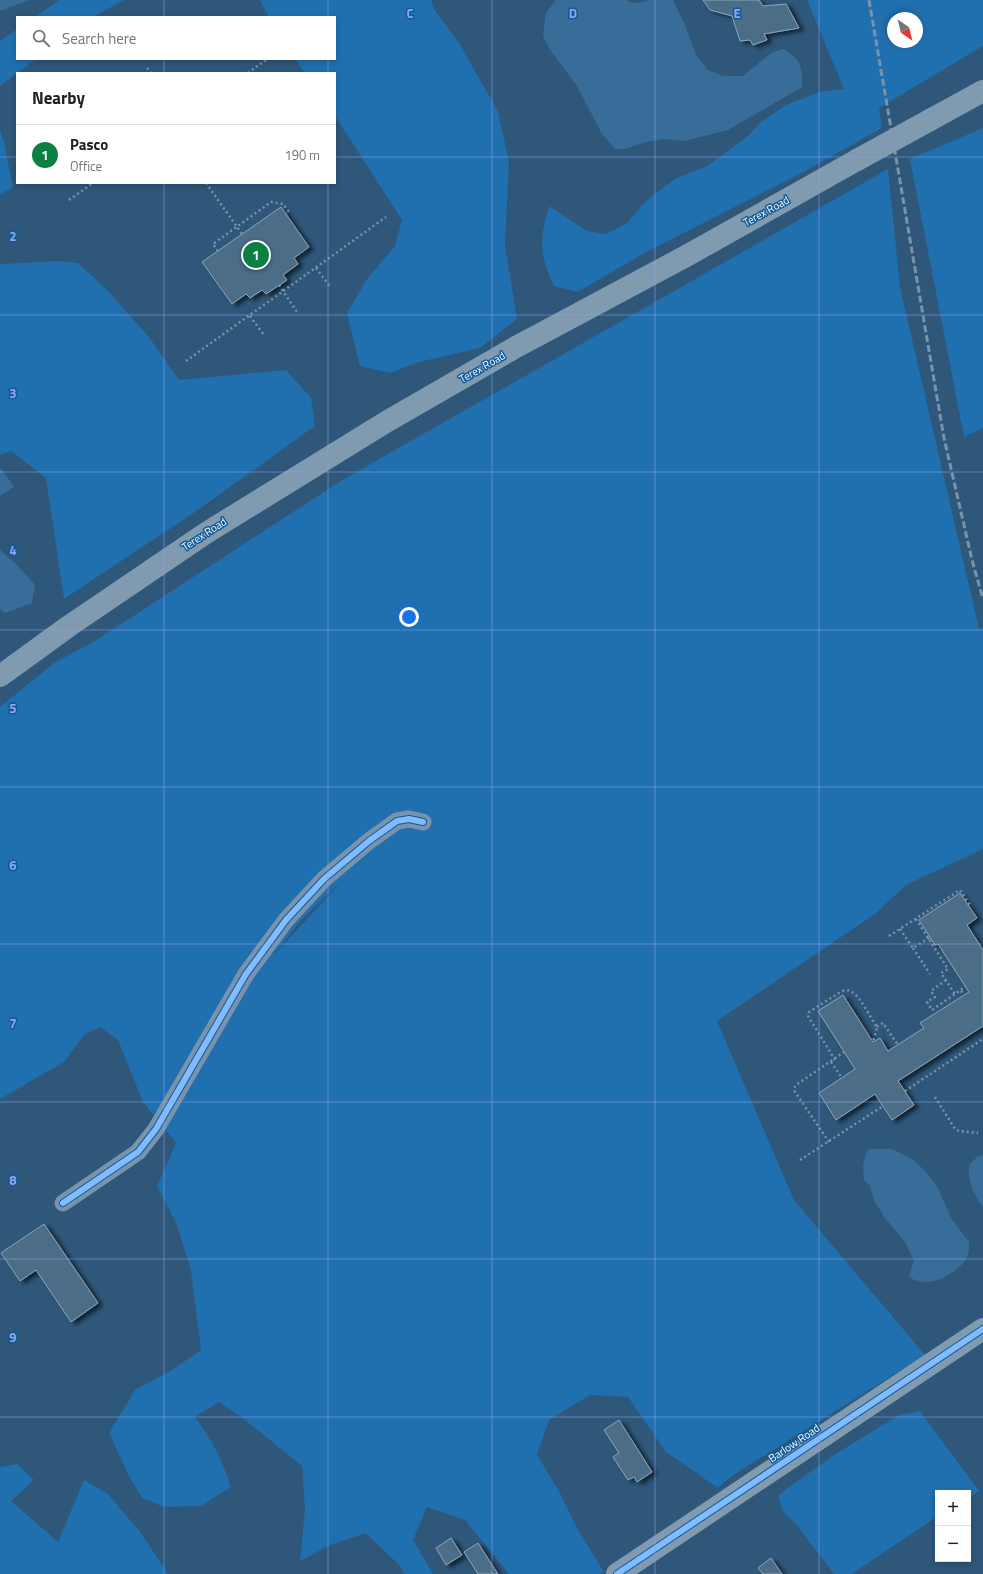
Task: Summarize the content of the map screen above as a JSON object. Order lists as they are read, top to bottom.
{
  "streets": {
    "main road": ["Terex Road", "Barlow Road"]
  },
  "north": "bottom right",
  "page": {
    "search": "Search here",
    "heading": "Nearby",
    "list": [
      {
        "mark": "1",
        "name": "Pasco",
        "note": "Office",
        "value": "190 m"
      }
    ],
    "pins": "1",
    "map_buttons": ["+", "−"]
  },
  "grid": {
    "columns": ["C", "D", "E"],
    "rows": [
      "2",
      "3",
      "4",
      "5",
      "6",
      "7",
      "8",
      "9"
    ]
  }
}
